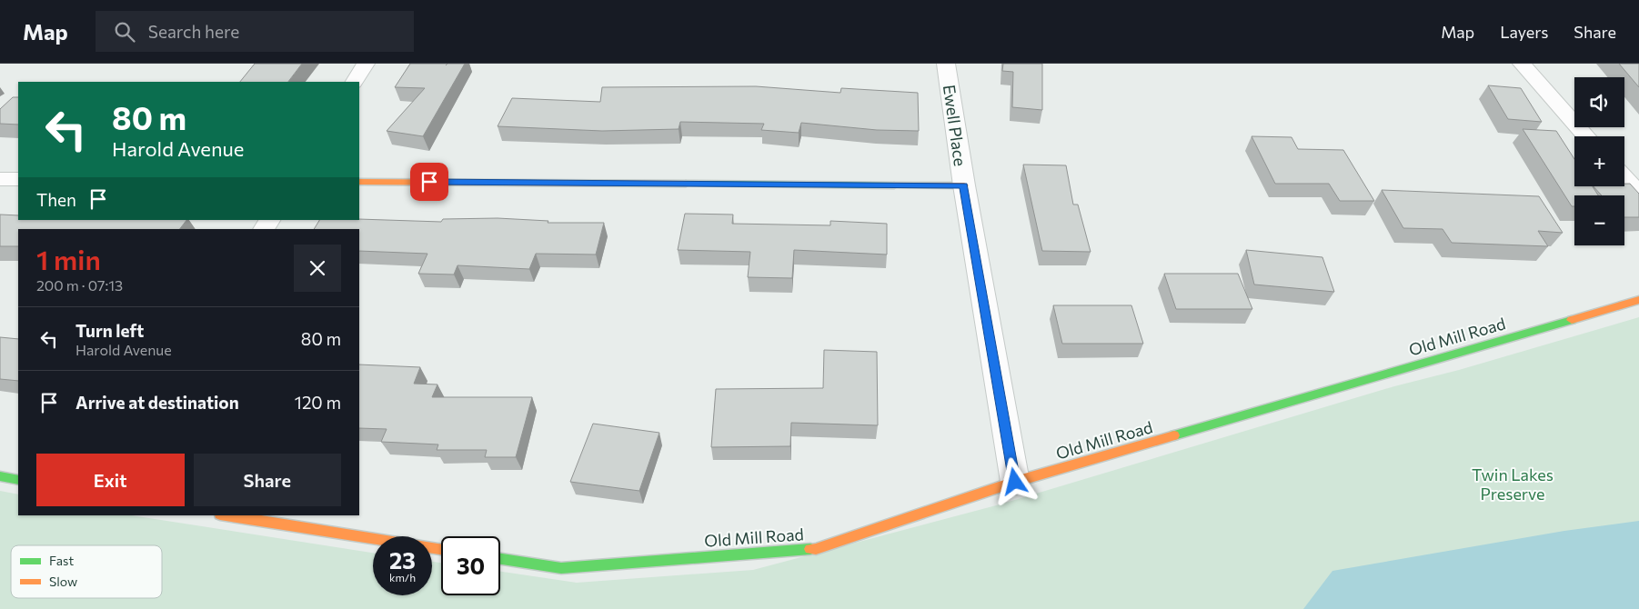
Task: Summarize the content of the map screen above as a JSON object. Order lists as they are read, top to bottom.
{
  "streets": {
    "street": ["Ewell Place", "Old Mill Road"]
  },
  "crossings": [
    ["Ewell Place", "Old Mill Road"]
  ],
  "parks": ["Twin Lakes Preserve"],
  "legend": ["Fast", "Slow"],
  "page": {
    "header": "Map",
    "search": "Search here",
    "nav": ["Map", "Layers", "Share"],
    "map_buttons": ["+", "−"],
    "turn": ["80 m", "Harold Avenue"],
    "then": "Then",
    "heading": ["1 min", "200 m · 07:13"],
    "list": [
      {
        "name": "Turn left",
        "note": "Harold Avenue",
        "value": "80 m"
      },
      {
        "name": "Arrive at destination",
        "value": "120 m"
      }
    ],
    "buttons": ["Exit", "Share"],
    "speed": "23 km/h",
    "limit": "30"
  }
}
